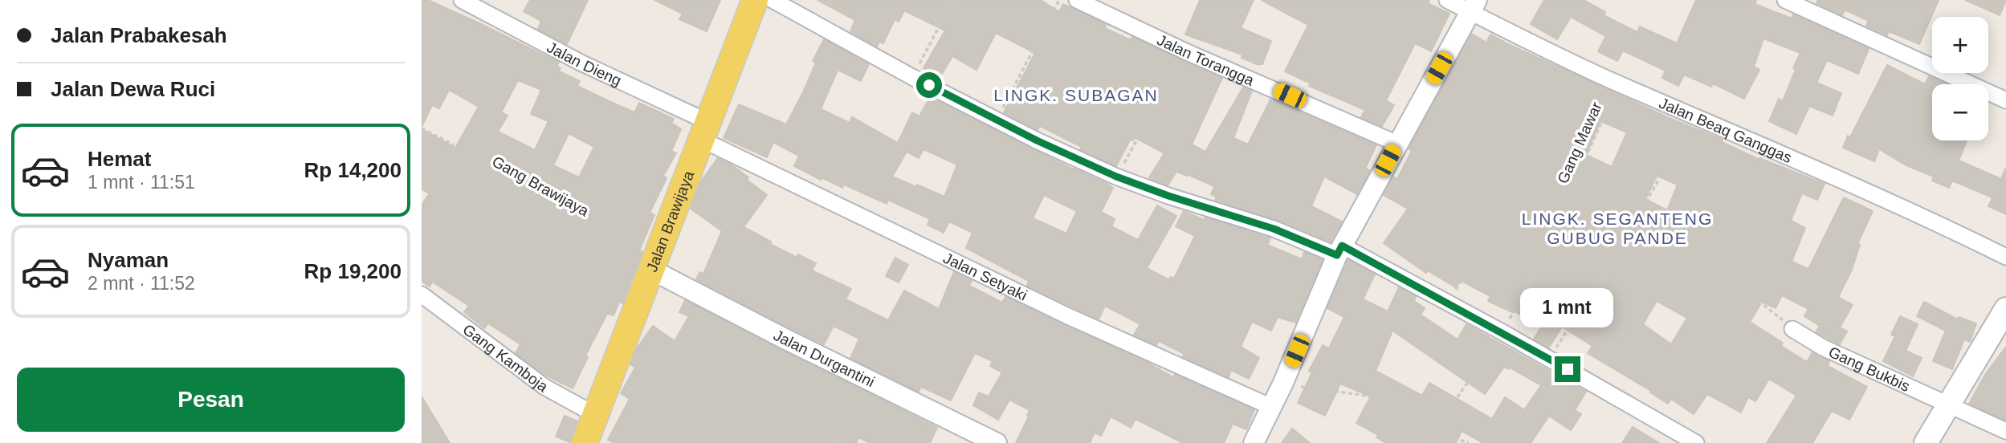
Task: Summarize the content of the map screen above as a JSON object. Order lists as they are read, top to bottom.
{
  "streets": {
    "main road": ["Jalan Brawijaya"],
    "street": [
      "Jalan Torangga",
      "Jalan Dieng",
      "Jalan Beaq Ganggas",
      "Jalan Setyaki",
      "Gang Kamboja",
      "Jalan Durgantini",
      "Gang Bukbis"
    ],
    "path": ["Gang Mawar", "Gang Brawijaya"]
  },
  "crossings": [
    ["Jalan Dieng", "Jalan Brawijaya"],
    ["Jalan Dieng", "Jalan Setyaki"],
    ["Jalan Beaq Ganggas", "Gang Mawar"],
    ["Gang Brawijaya", "Jalan Brawijaya"],
    ["Gang Brawijaya", "Jalan Durgantini"],
    ["Jalan Brawijaya", "Jalan Setyaki"],
    ["Jalan Brawijaya", "Gang Kamboja"],
    ["Jalan Brawijaya", "Jalan Durgantini"]
  ],
  "districts": ["LINGK. SUBAGAN", "LINGK. SEGANTENG GUBUG PANDE"],
  "page": {
    "banner": ["Jalan Prabakesah", "Jalan Dewa Ruci"],
    "map_buttons": ["+", "−"],
    "list": [
      {
        "name": "Hemat",
        "note": "1 mnt · 11:51",
        "value": "Rp 14,200"
      },
      {
        "name": "Nyaman",
        "note": "2 mnt · 11:52",
        "value": "Rp 19,200"
      }
    ],
    "bubble": "1 mnt",
    "buttons": "Pesan"
  }
}
